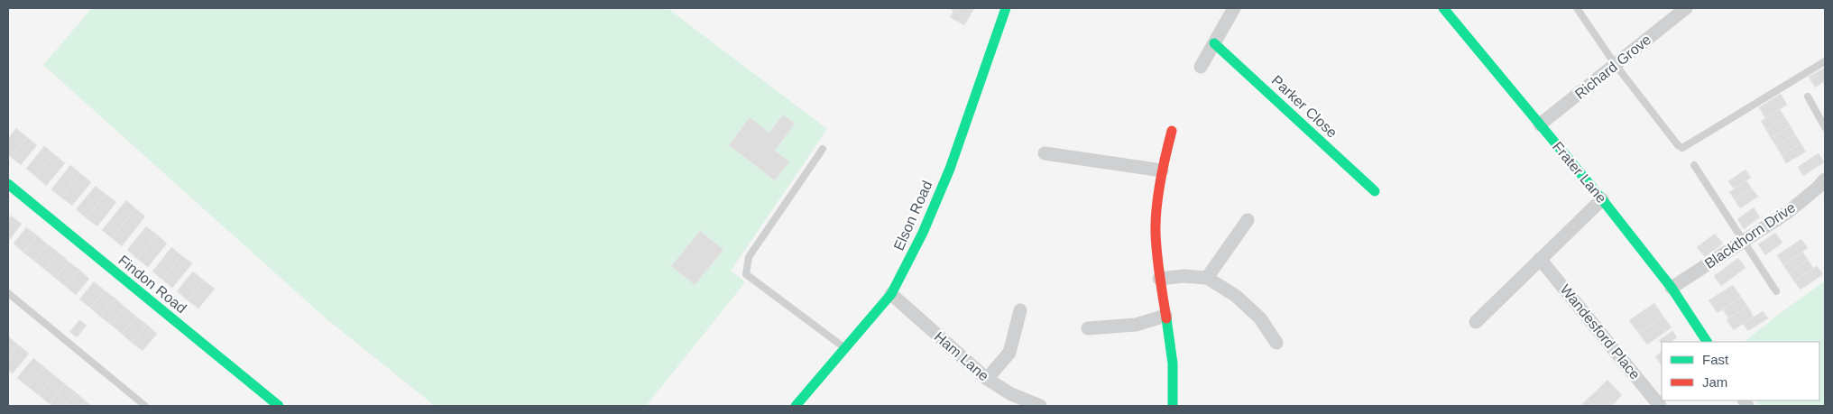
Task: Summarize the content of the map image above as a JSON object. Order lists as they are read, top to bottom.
{
  "streets": {
    "street": [
      "Richard Grove",
      "Parker Close",
      "Frater Lane",
      "Elson Road",
      "Blackthorn Drive",
      "Findon Road",
      "Wandesford Place",
      "Ham Lane"
    ]
  },
  "crossings": [
    ["Richard Grove", "Frater Lane"],
    ["Frater Lane", "Blackthorn Drive"],
    ["Elson Road", "Ham Lane"]
  ],
  "legend": ["Fast", "Jam"]
}
